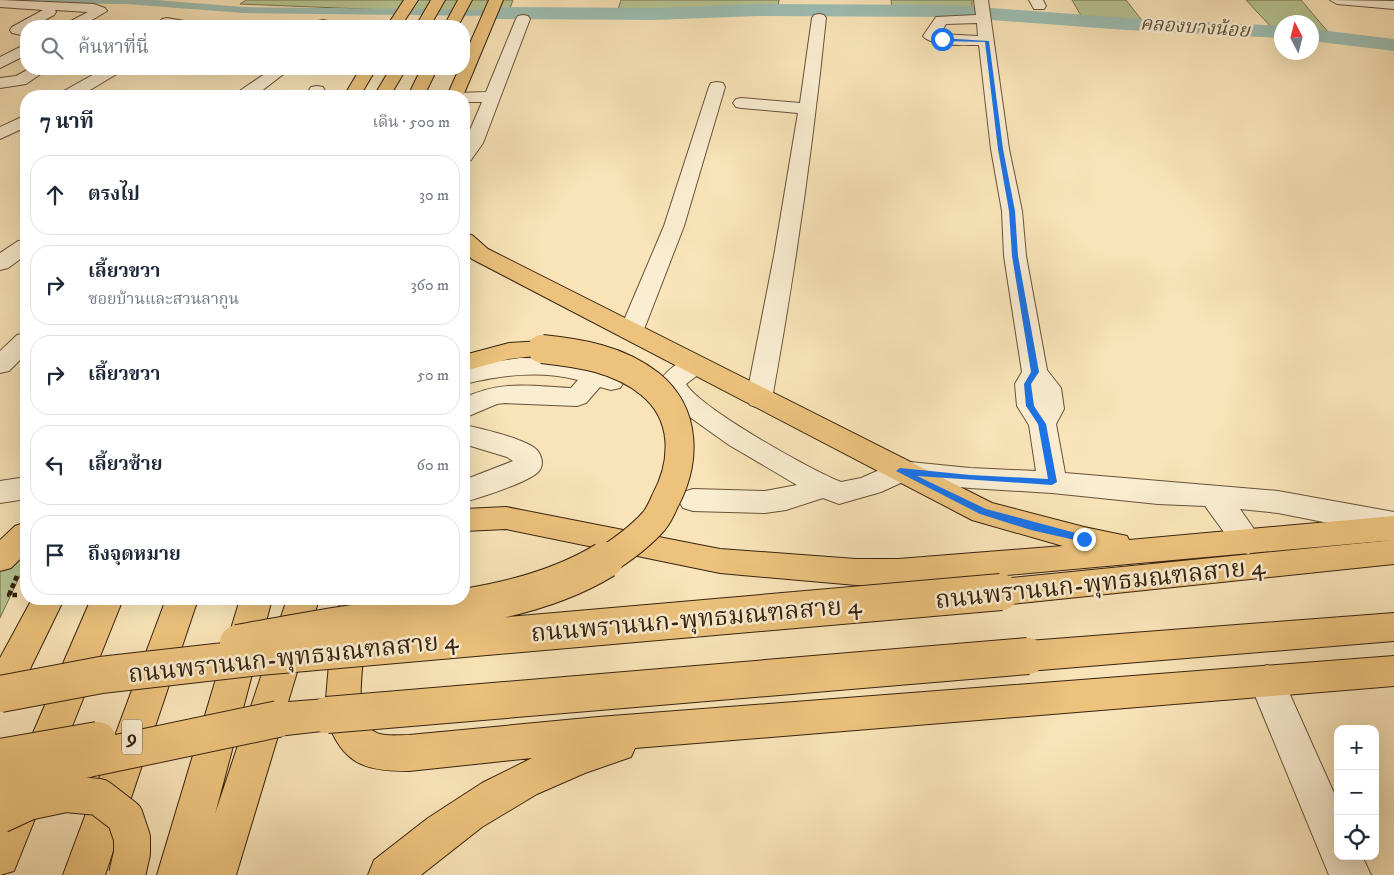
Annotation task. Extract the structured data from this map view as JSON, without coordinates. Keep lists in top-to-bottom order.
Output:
{
  "streets": {
    "main road": ["ถนนพรานนก-พุทธมณฑลสาย 4", "9"]
  },
  "water": ["คลองบางน้อย"],
  "north": "top",
  "page": {
    "search": "ค้นหาที่นี่",
    "heading": ["7 นาที", "เดิน · 500 m"],
    "list": [
      ["ตรงไป", "30 m"],
      ["เลี้ยวขวา", "ซอยบ้านและสวนลากูน", "360 m"],
      ["เลี้ยวขวา", "50 m"],
      ["เลี้ยวซ้าย", "60 m"],
      "ถึงจุดหมาย"
    ],
    "map_buttons": ["+", "−"]
  }
}
